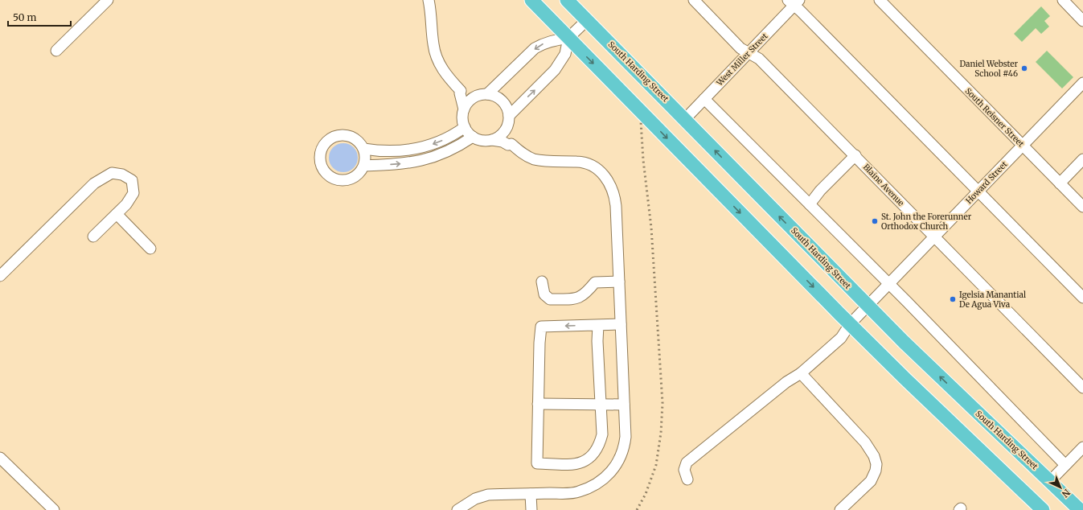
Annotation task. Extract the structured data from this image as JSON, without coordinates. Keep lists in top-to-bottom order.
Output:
{
  "streets": {
    "main road": ["South Harding Street"],
    "street": [
      "West Miller Street",
      "South Reisner Street",
      "Howard Street",
      "Blaine Avenue"
    ]
  },
  "crossings": [
    ["West Miller Street", "South Harding Street"],
    ["West Miller Street", "Blaine Avenue"],
    ["South Harding Street", "Howard Street"],
    ["South Reisner Street", "Howard Street"],
    ["Howard Street", "Blaine Avenue"]
  ],
  "places": ["Daniel Webster School #46", "St. John the Forerunner Orthodox Church", "Igelsia Manantial De Agua Viva"],
  "scale_bar": "50 m",
  "north": "bottom right"
}
